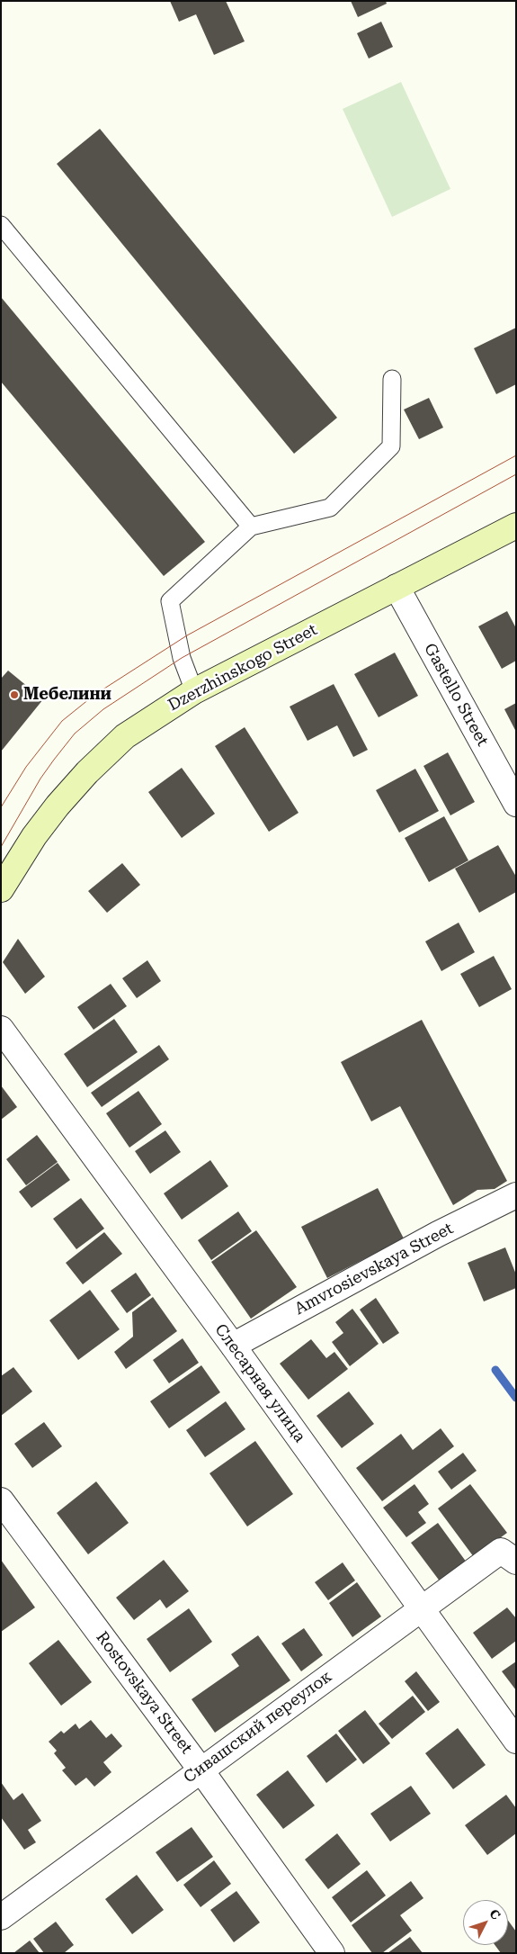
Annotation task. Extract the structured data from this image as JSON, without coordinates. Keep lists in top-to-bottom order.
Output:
{
  "streets": {
    "main road": ["Dzerzhinskogo Street"],
    "street": [
      "Gastello Street",
      "Amvrosievskaya Street",
      "Слесарная улица",
      "Rostovskaya Street",
      "Сивашский переулок"
    ]
  },
  "crossings": [
    ["Dzerzhinskogo Street", "Gastello Street"],
    ["Amvrosievskaya Street", "Слесарная улица"],
    ["Слесарная улица", "Сивашский переулок"],
    ["Rostovskaya Street", "Сивашский переулок"]
  ],
  "places": ["Мебелини"],
  "north": "top right"
}
